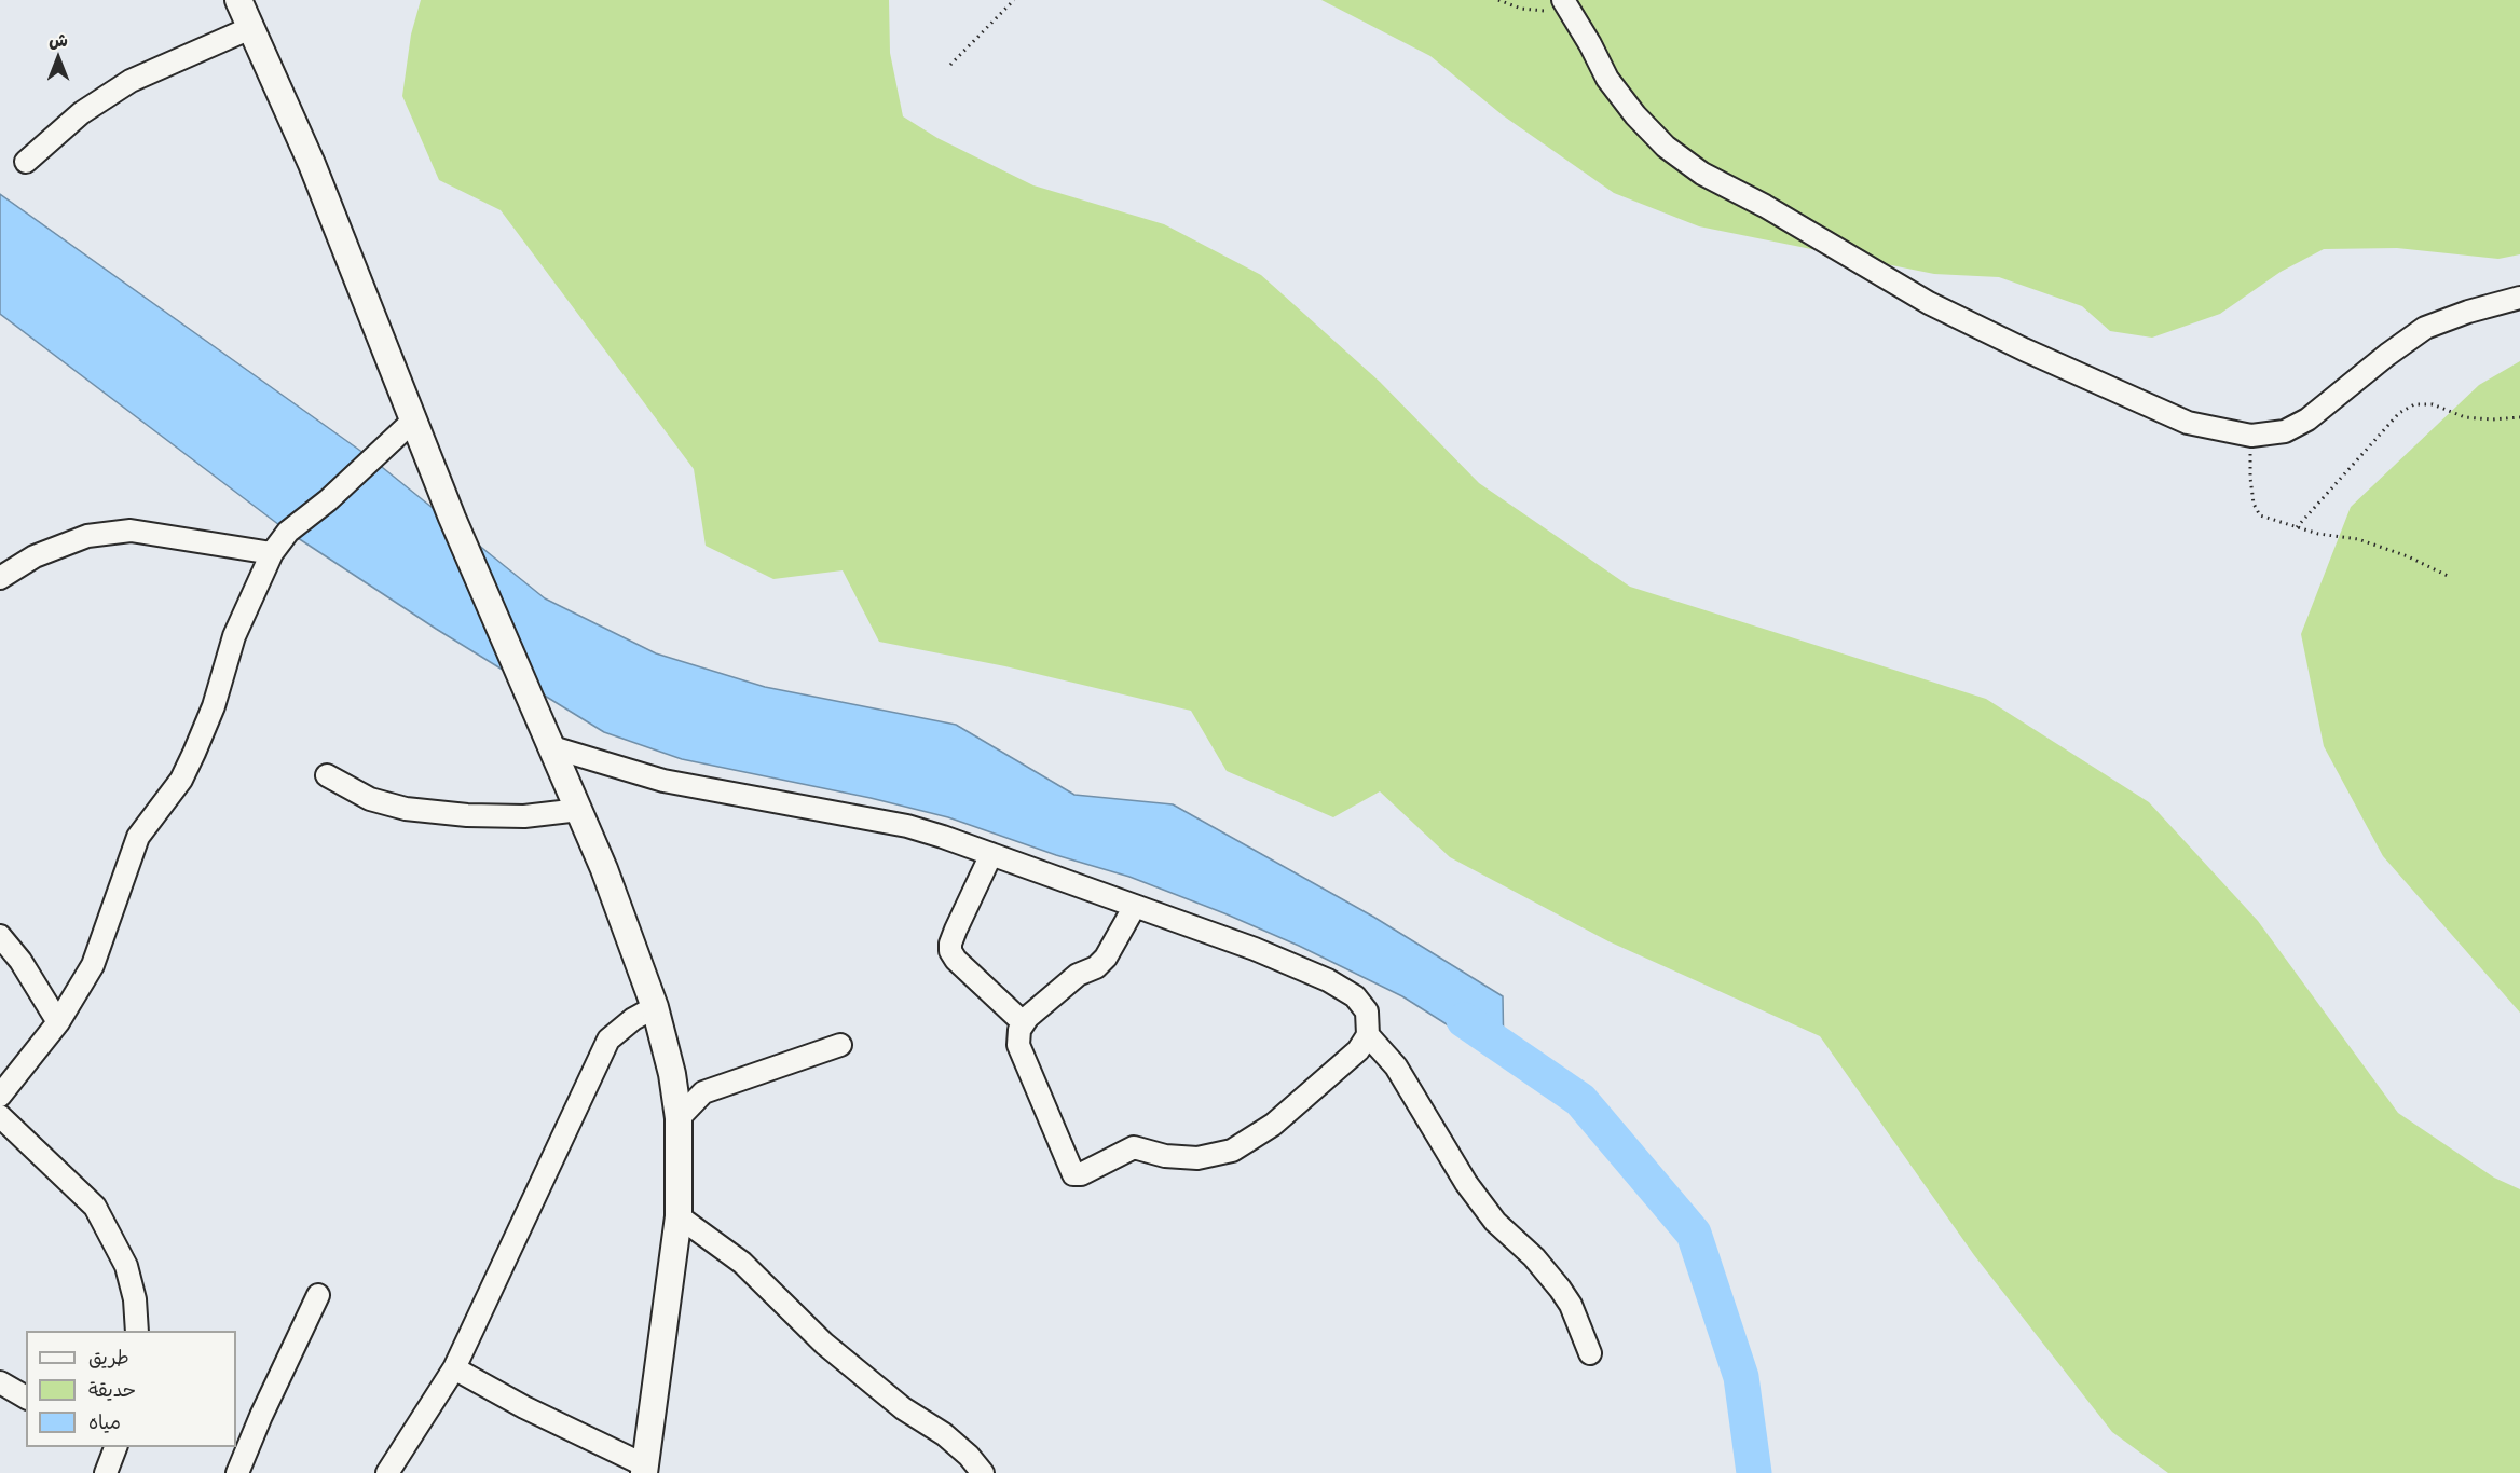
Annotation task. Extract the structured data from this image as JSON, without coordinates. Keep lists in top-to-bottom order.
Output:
{
  "legend": ["طريق", "حديقة", "مياه"],
  "north": "top"
}
